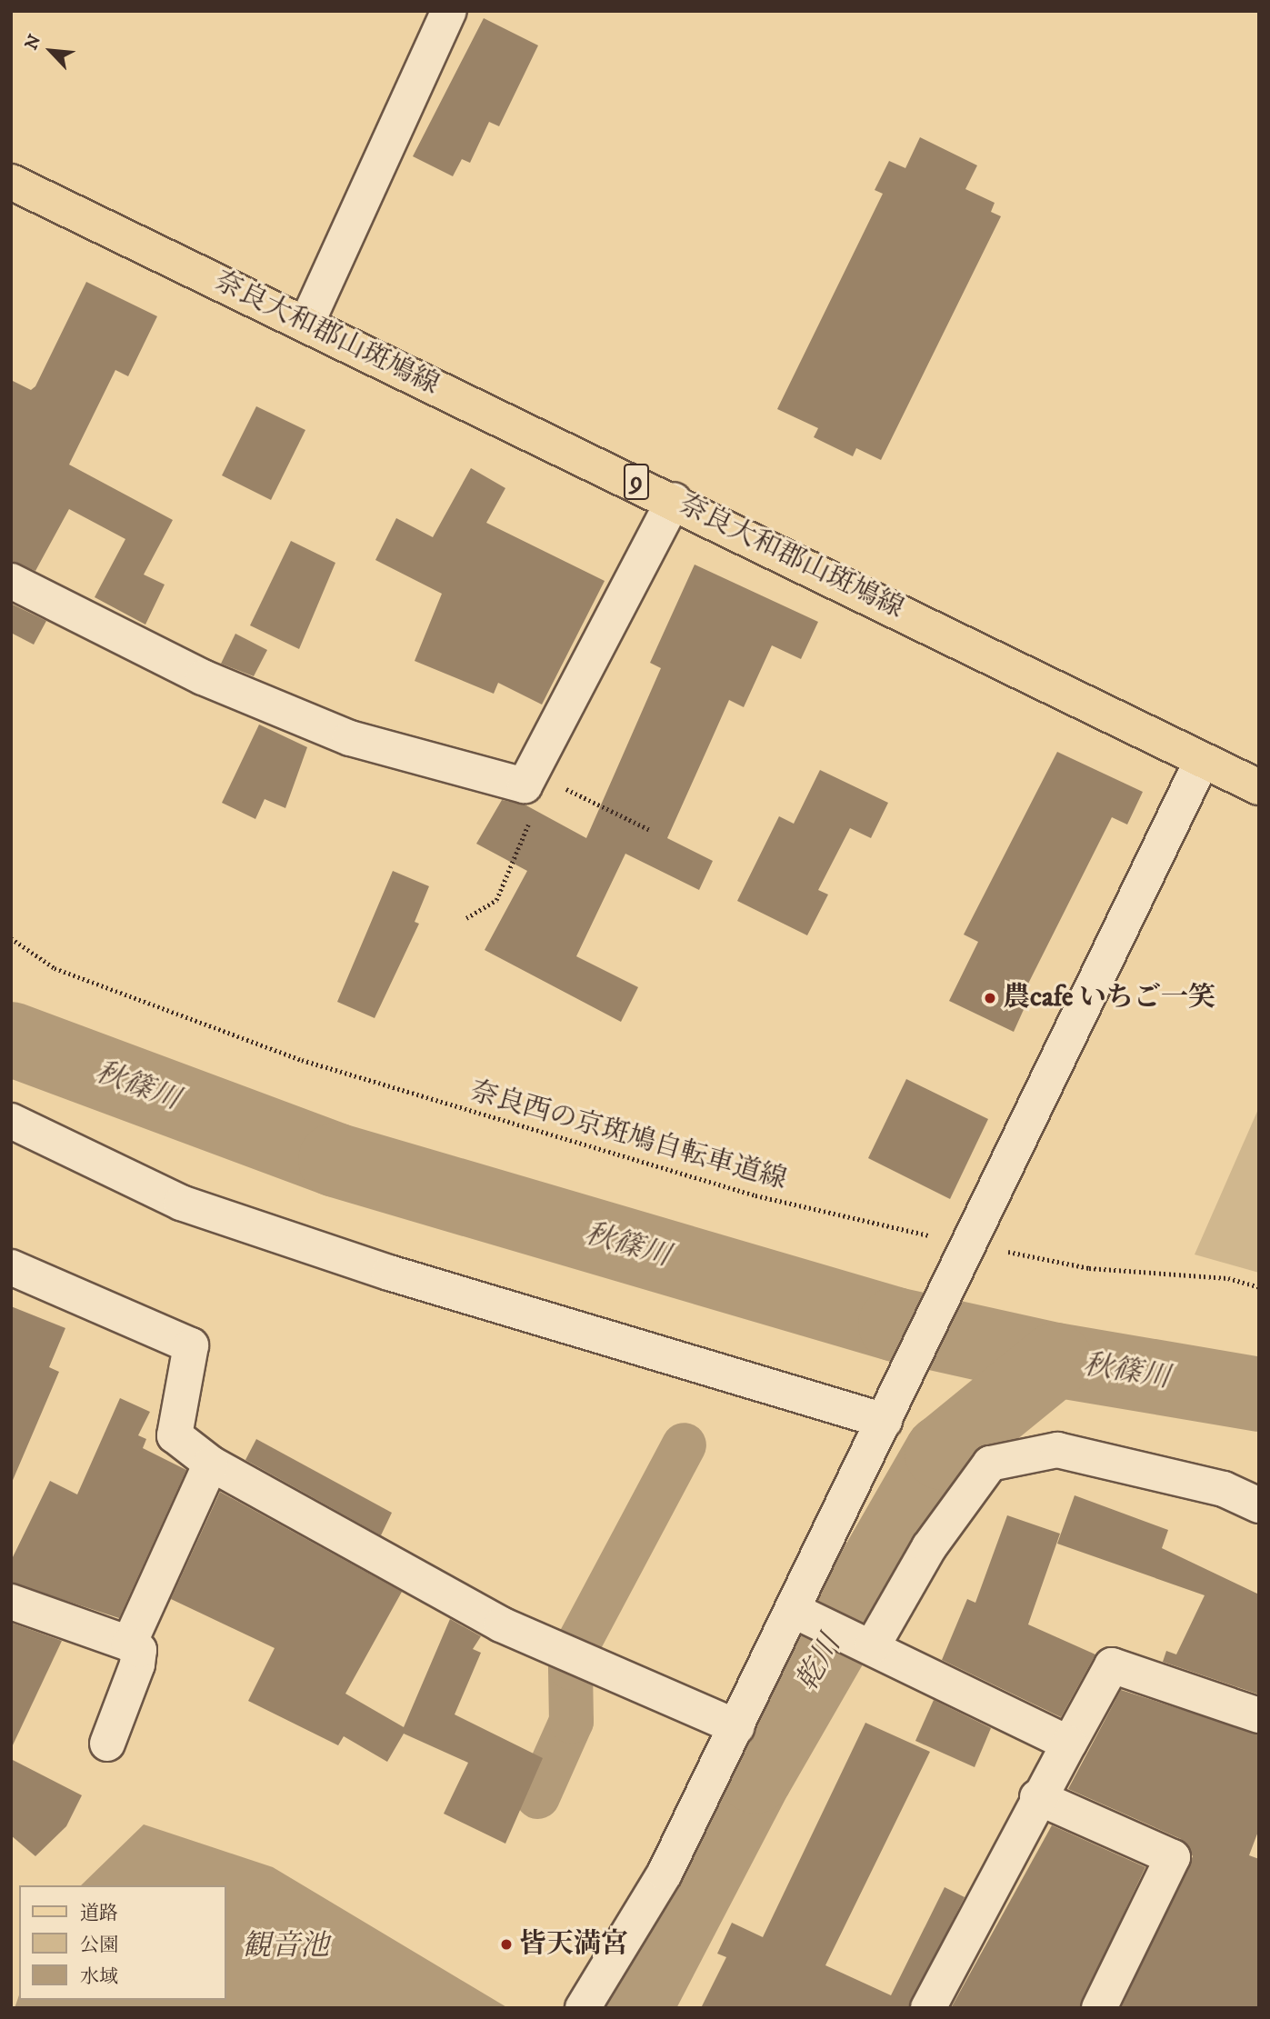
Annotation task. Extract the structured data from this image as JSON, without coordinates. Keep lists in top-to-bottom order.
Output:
{
  "streets": {
    "main road": ["奈良大和郡山斑鳩線", "9"],
    "path": ["奈良西の京斑鳩自転車道線"]
  },
  "water": ["秋篠川", "乾川", "観音池"],
  "places": ["農cafe いちご一笑", "皆天満宮"],
  "legend": ["道路", "公園", "水域"],
  "north": "top left"
}
